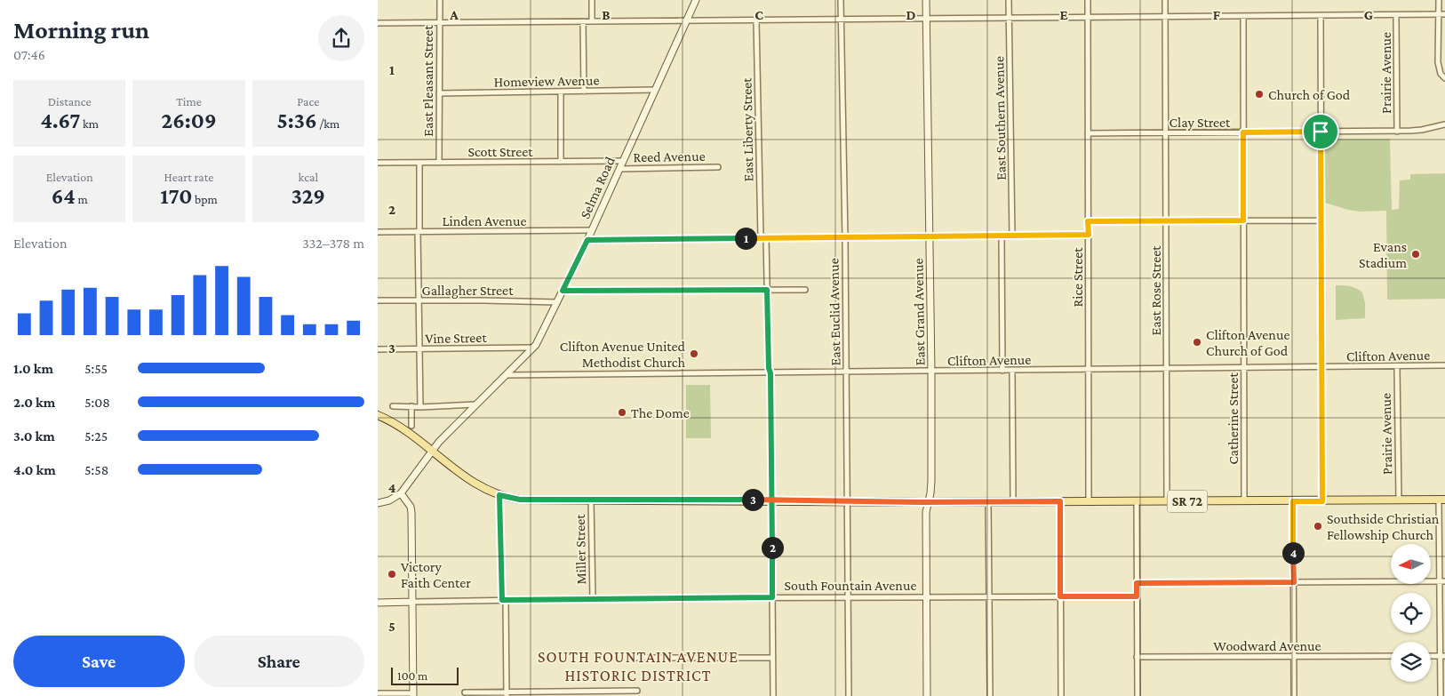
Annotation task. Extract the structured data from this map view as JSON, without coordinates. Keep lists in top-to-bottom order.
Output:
{
  "streets": {
    "main road": ["SR 72"],
    "street": [
      "Prairie Avenue",
      "East Pleasant Street",
      "Homeview Avenue",
      "East Southern Avenue",
      "Clay Street",
      "East Liberty Street",
      "Scott Street",
      "Reed Avenue",
      "Selma Road",
      "Linden Avenue",
      "Rice Street",
      "Gallagher Street",
      "East Rose Street",
      "East Euclid Avenue",
      "East Grand Avenue",
      "Vine Street",
      "Clifton Avenue",
      "Catherine Street",
      "Miller Street",
      "South Fountain Avenue",
      "Woodward Avenue"
    ]
  },
  "crossings": [
    ["Prairie Avenue", "Clay Street"],
    ["Prairie Avenue", "Clifton Avenue"],
    ["Prairie Avenue", "SR 72"],
    ["East Pleasant Street", "Homeview Avenue"],
    ["East Pleasant Street", "Scott Street"],
    ["Homeview Avenue", "Selma Road"],
    ["Clay Street", "Rice Street"],
    ["Clay Street", "East Rose Street"],
    ["Clay Street", "Catherine Street"],
    ["East Liberty Street", "Clifton Avenue"],
    ["East Liberty Street", "SR 72"],
    ["East Liberty Street", "South Fountain Avenue"],
    ["Scott Street", "Selma Road"],
    ["Reed Avenue", "Selma Road"],
    ["Selma Road", "Linden Avenue"],
    ["Selma Road", "Gallagher Street"],
    ["Selma Road", "Vine Street"],
    ["Selma Road", "Clifton Avenue"],
    ["Selma Road", "SR 72"],
    ["Rice Street", "Clifton Avenue"],
    ["Rice Street", "SR 72"],
    ["East Rose Street", "Clifton Avenue"],
    ["East Rose Street", "SR 72"],
    ["East Euclid Avenue", "Clifton Avenue"],
    ["East Euclid Avenue", "SR 72"],
    ["East Euclid Avenue", "South Fountain Avenue"],
    ["East Grand Avenue", "Clifton Avenue"],
    ["East Grand Avenue", "SR 72"],
    ["East Grand Avenue", "South Fountain Avenue"],
    ["Clifton Avenue", "Catherine Street"],
    ["Catherine Street", "SR 72"],
    ["SR 72", "Miller Street"],
    ["Miller Street", "South Fountain Avenue"]
  ],
  "districts": ["SOUTH FOUNTAIN AVENUE HISTORIC DISTRICT"],
  "places": [
    "Church of God",
    "Evans Stadium",
    "Clifton Avenue Church of God",
    "Clifton Avenue United Methodist Church",
    "The Dome",
    "Southside Christian Fellowship Church",
    "Victory Faith Center"
  ],
  "scale_bar": "100 m",
  "north": "left",
  "page": {
    "heading": ["Morning run", "07:46"],
    "stats": [
      ["Distance", "4.67 km"],
      ["Time", "26:09"],
      ["Pace", "5:36 /km"],
      ["Elevation", "64 m"],
      ["Heart rate", "170 bpm"],
      ["kcal", "329"]
    ],
    "chart": ["Elevation", "332–378 m"],
    "pins": [
      "1",
      "3",
      "2",
      "4"
    ],
    "list": [
      {
        "name": "1.0 km",
        "note": "5:55"
      },
      {
        "name": "2.0 km",
        "note": "5:08"
      },
      {
        "name": "3.0 km",
        "note": "5:25"
      },
      {
        "name": "4.0 km",
        "note": "5:58"
      }
    ],
    "buttons": ["Save", "Share"],
    "scale": "100 m"
  },
  "grid": {
    "columns": [
      "A",
      "B",
      "C",
      "D",
      "E",
      "F",
      "G"
    ],
    "rows": [
      "1",
      "2",
      "3",
      "4",
      "5"
    ]
  }
}
